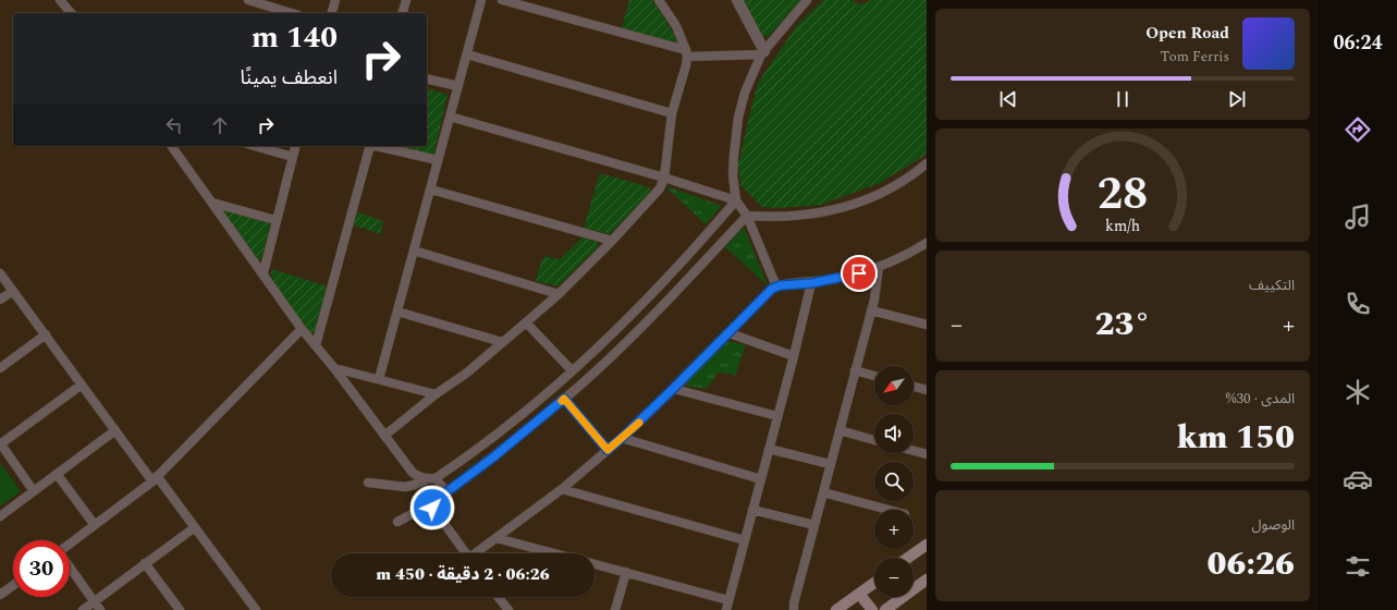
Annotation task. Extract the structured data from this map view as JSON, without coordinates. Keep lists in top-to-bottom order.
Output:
{
  "north": "bottom left",
  "page": {
    "tabs": "06:24",
    "turn": ["140 m", "انعطف يمينًا"],
    "song": ["Open Road", "Tom Ferris"],
    "tile": [
      "التكييف",
      ["المدى · 30%", "150 km"],
      ["الوصول", "06:26"]
    ],
    "heat": ["−", "23°", "+"],
    "map_buttons": ["+", "−"],
    "limit": "30",
    "trip": "06:26 · 2 دقيقة · 450 m",
    "gauge": ["28", "km/h"]
  }
}
